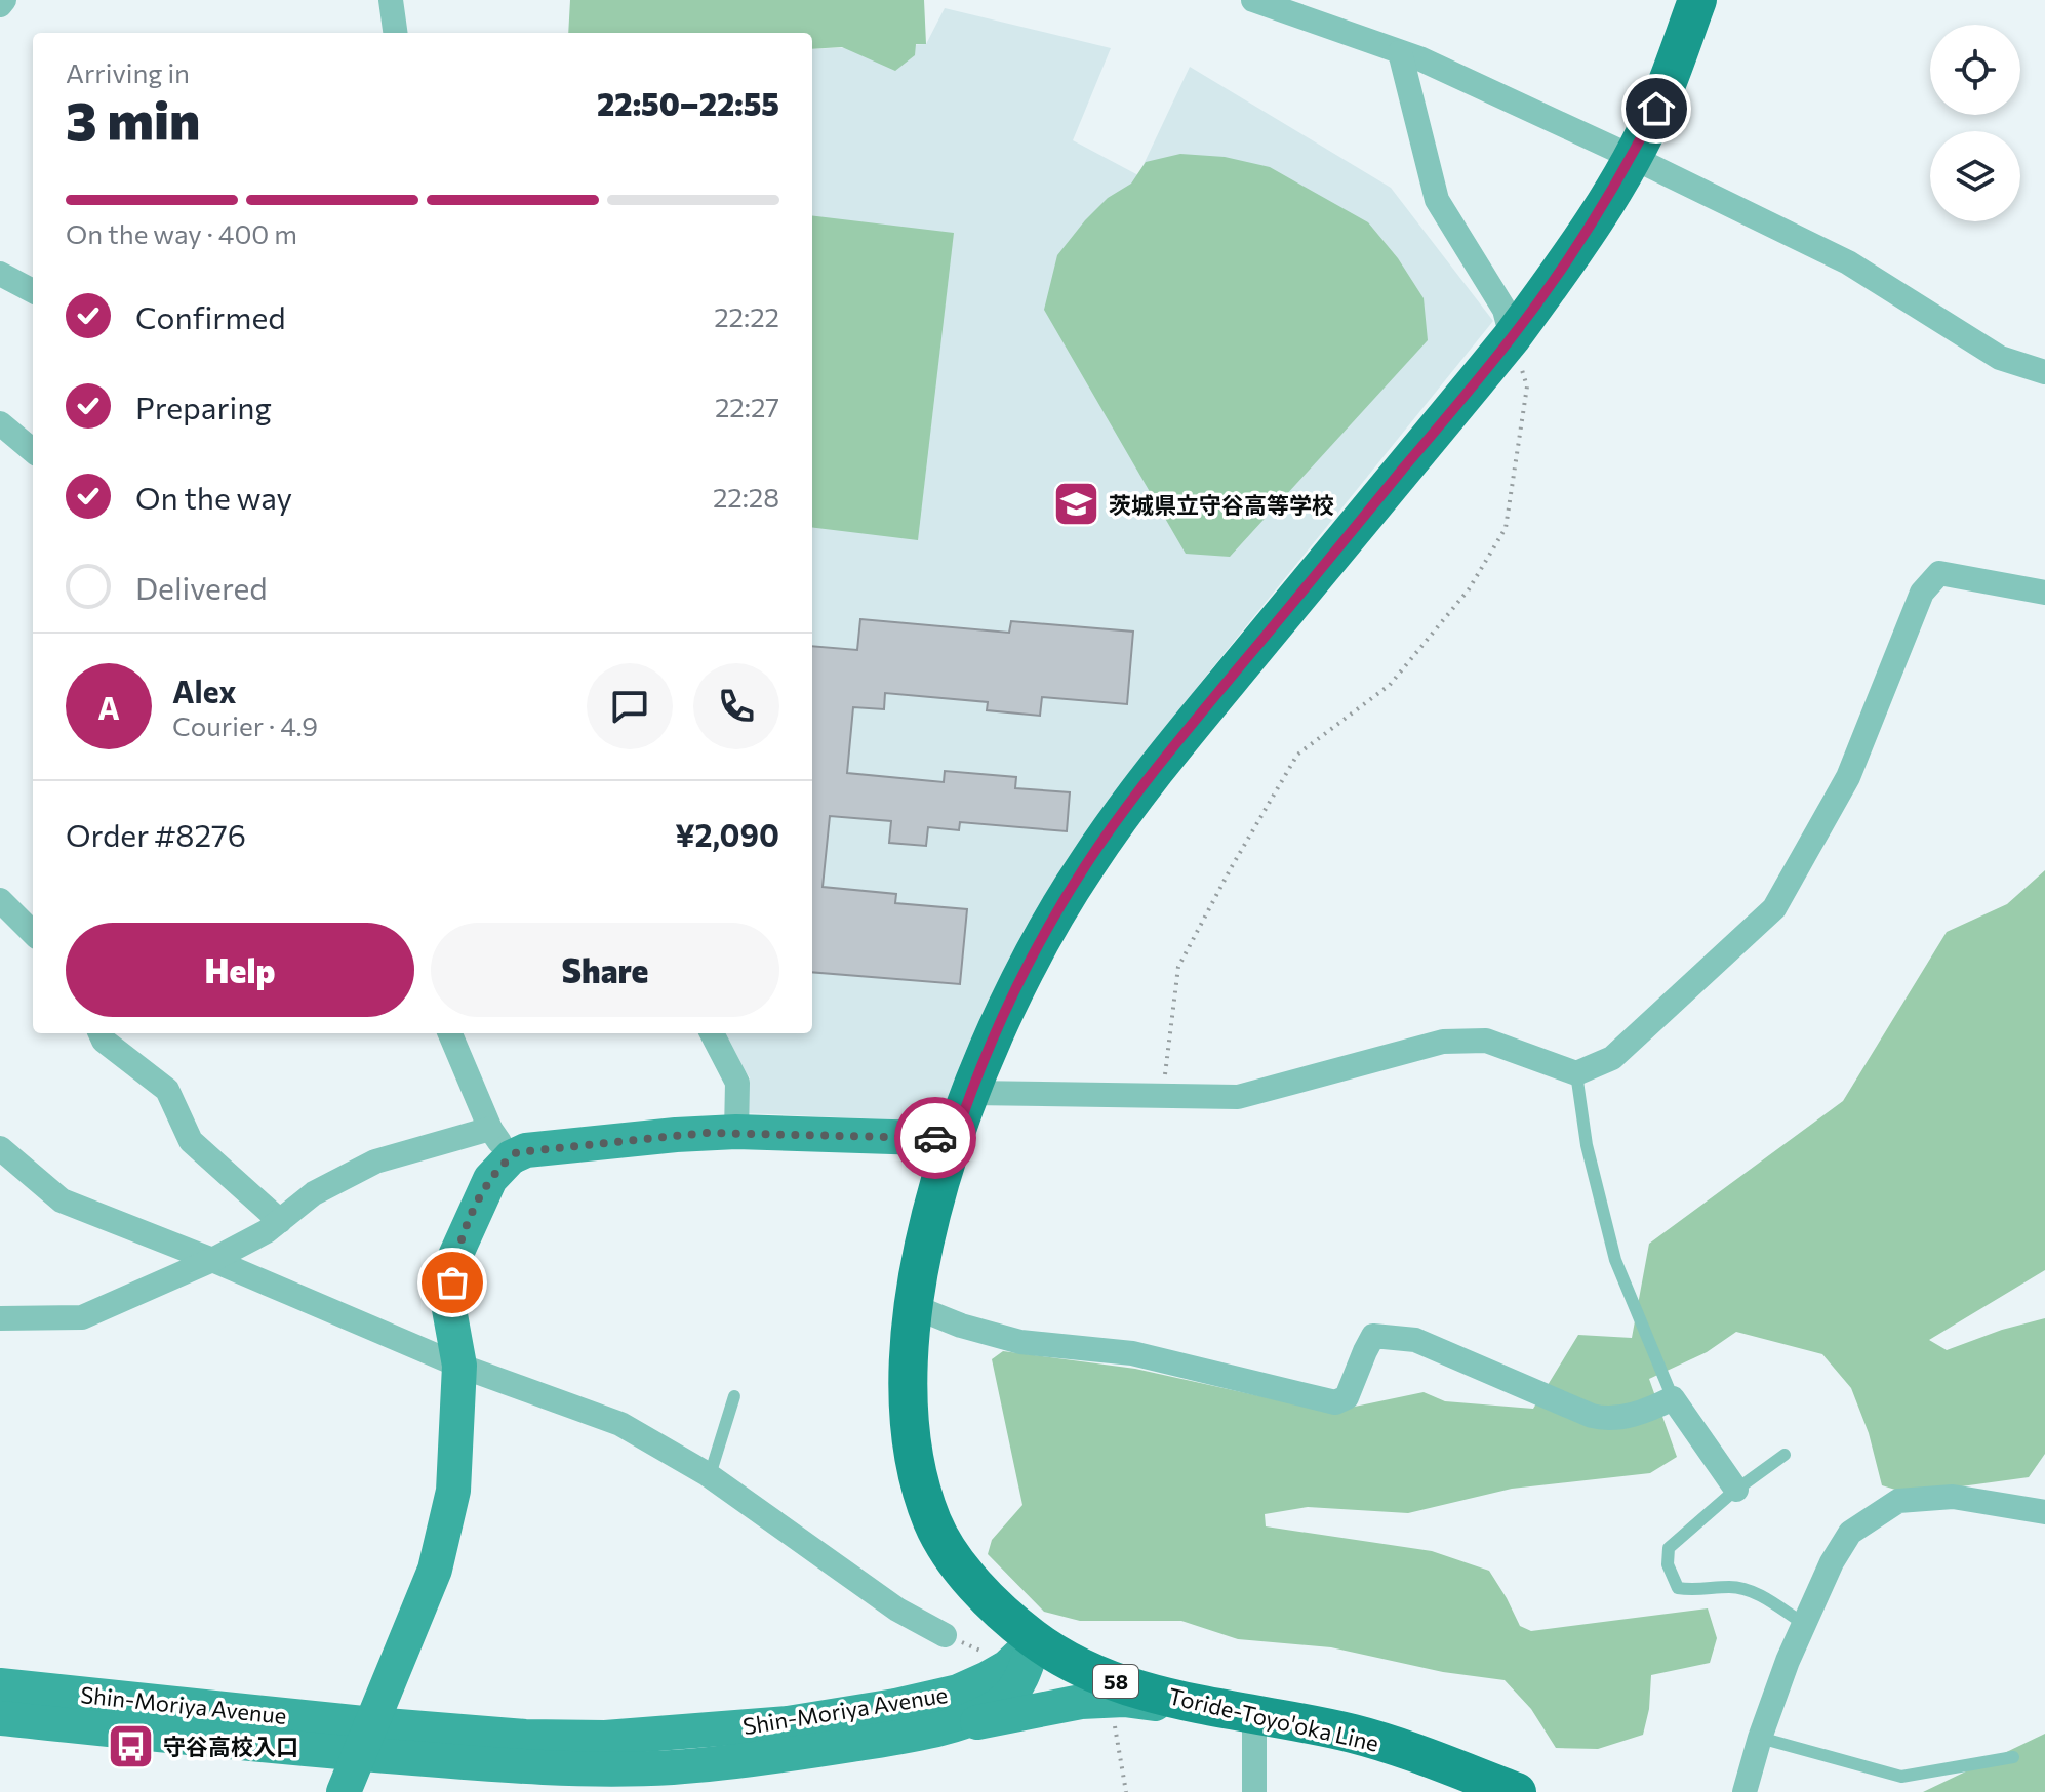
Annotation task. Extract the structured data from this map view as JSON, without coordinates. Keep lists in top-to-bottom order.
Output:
{
  "streets": {
    "main road": ["58", "Toride-Toyo'oka Line"],
    "street": ["Shin-Moriya Avenue"]
  },
  "crossings": [
    ["Shin-Moriya Avenue", "Toride-Toyo'oka Line"]
  ],
  "places": {
    "school or university": ["茨城県立守谷高等学校"],
    "bus stop": ["守谷高校入口"]
  },
  "page": {
    "heading": ["3 min", "Arriving in", "22:50–22:55"],
    "panel": [
      "Alex",
      "Courier · 4.9",
      "Order #8276",
      "¥2,090"
    ],
    "bar": "On the way · 400 m",
    "list": [
      ["Confirmed", "22:22"],
      ["Preparing", "22:27"],
      ["On the way", "22:28"],
      "Delivered"
    ],
    "round": "A",
    "buttons": ["Help", "Share"]
  }
}
